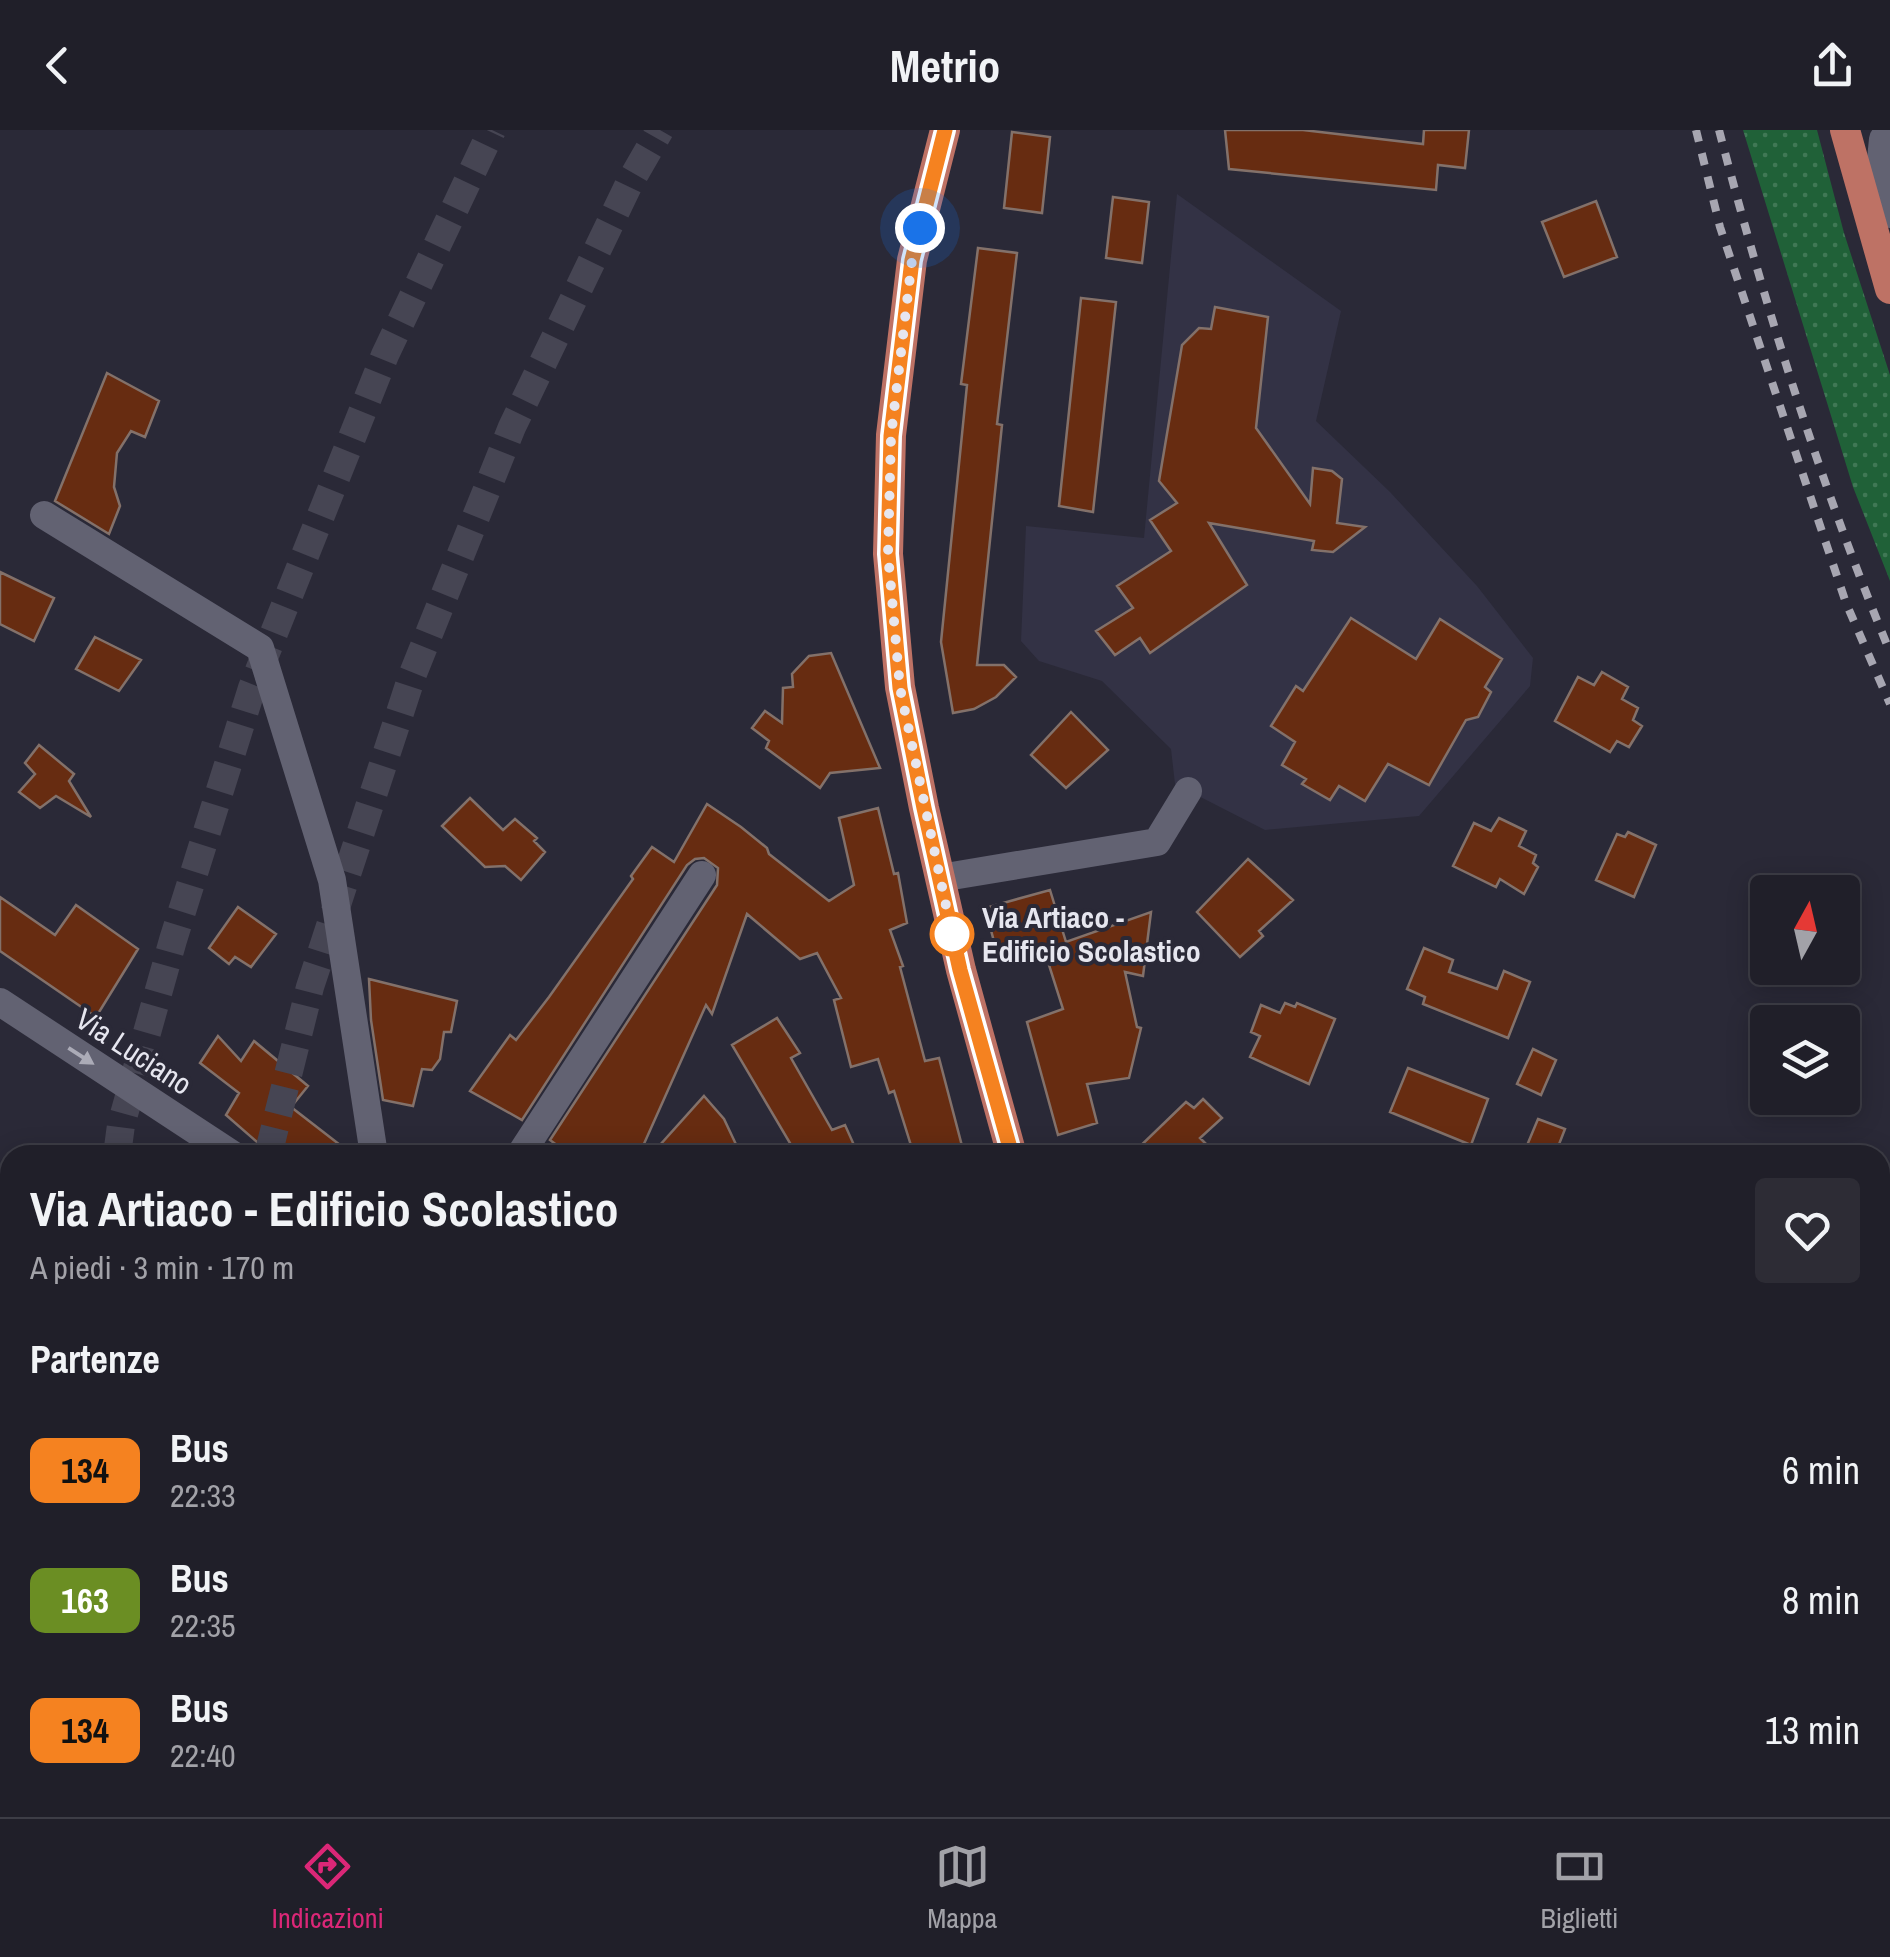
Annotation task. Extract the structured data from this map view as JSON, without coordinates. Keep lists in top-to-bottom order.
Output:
{
  "streets": {
    "street": ["Via Luciano"]
  },
  "one_way": ["Via Luciano"],
  "places": ["Via Artiaco - Edificio Scolastico"],
  "lines": ["bus line 134"],
  "north": "top",
  "page": {
    "header": "Metrio",
    "heading": [
      ["Via Artiaco - Edificio Scolastico", "A piedi · 3 min · 170 m"],
      "Partenze"
    ],
    "list": [
      {
        "mark": "134",
        "name": "Bus",
        "note": "22:33",
        "value": "6 min"
      },
      {
        "mark": "163",
        "name": "Bus",
        "note": "22:35",
        "value": "8 min"
      },
      {
        "mark": "134",
        "name": "Bus",
        "note": "22:40",
        "value": "13 min"
      }
    ],
    "tabs": ["Indicazioni", "Mappa", "Biglietti"]
  }
}
